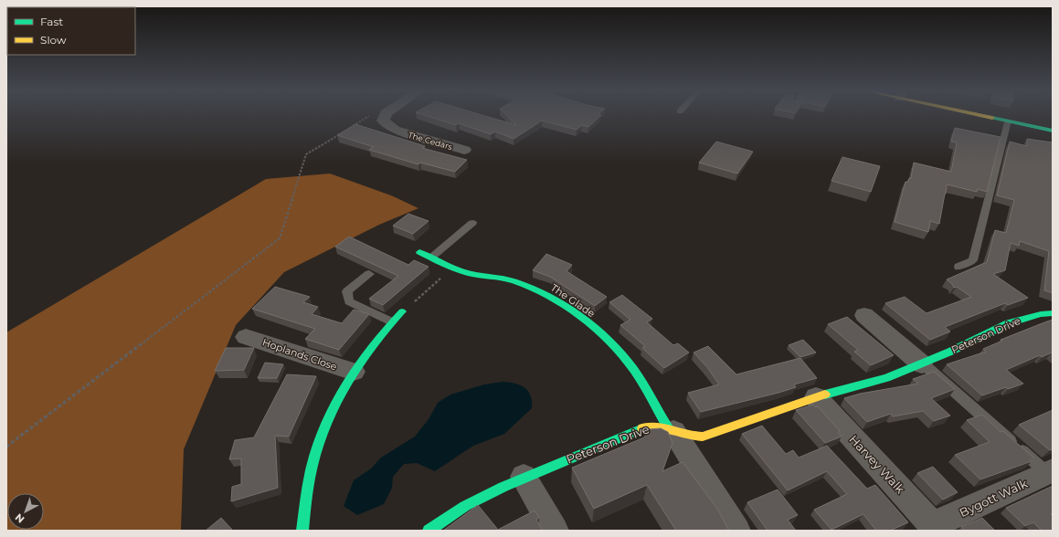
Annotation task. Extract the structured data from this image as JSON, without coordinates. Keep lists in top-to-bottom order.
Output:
{
  "streets": {
    "street": [
      "The Cedars",
      "The Glade",
      "Peterson Drive",
      "Hoplands Close",
      "Harvey Walk",
      "Bygott Walk"
    ]
  },
  "crossings": [
    ["The Glade", "Peterson Drive"],
    ["Peterson Drive", "Harvey Walk"],
    ["Harvey Walk", "Bygott Walk"]
  ],
  "legend": ["Fast", "Slow"],
  "north": "bottom left"
}
